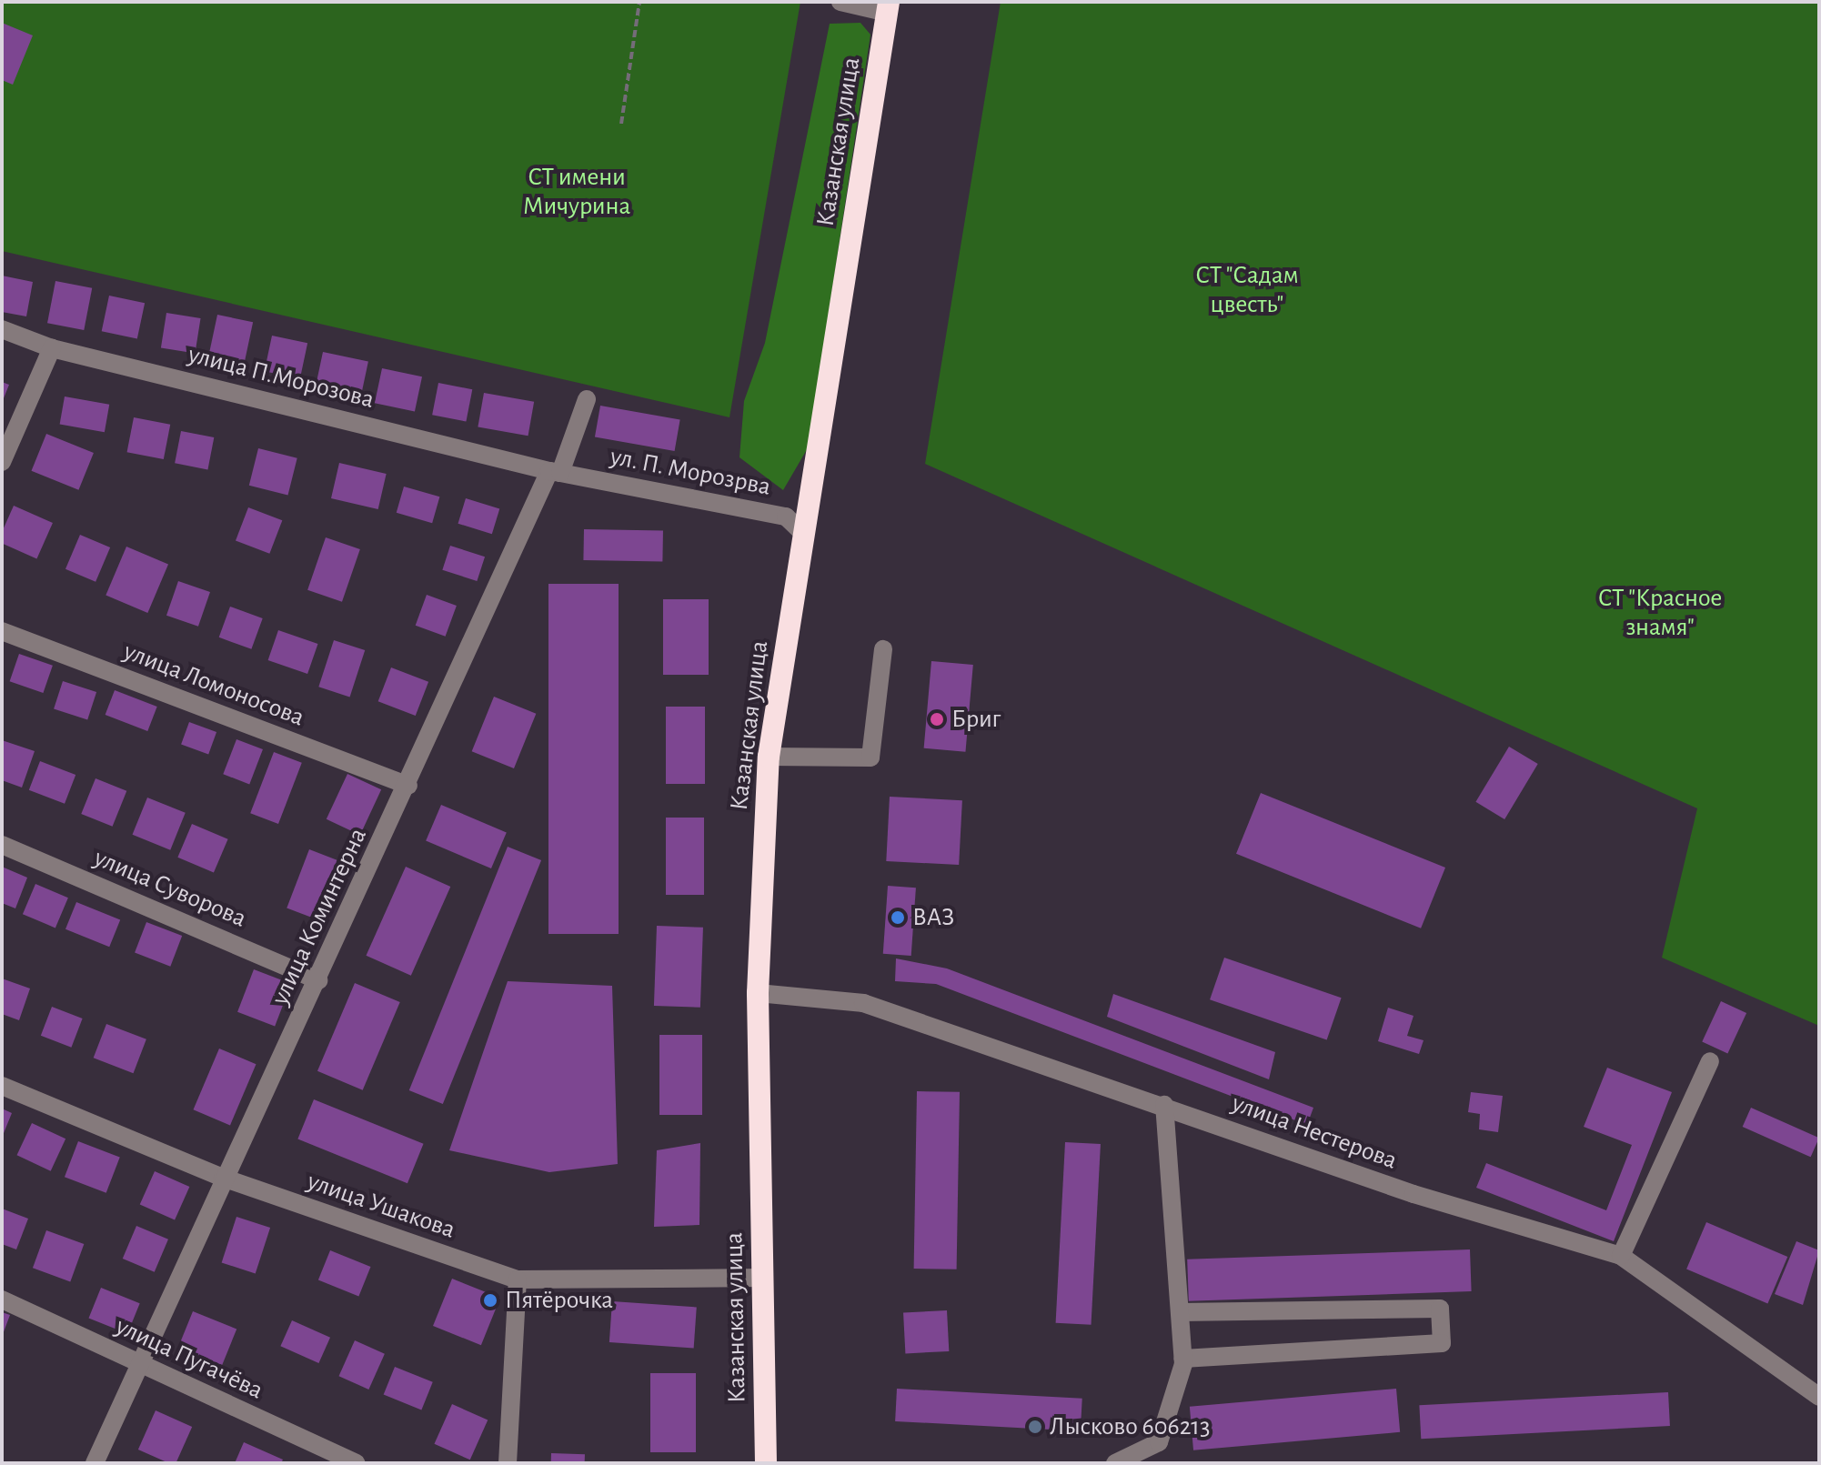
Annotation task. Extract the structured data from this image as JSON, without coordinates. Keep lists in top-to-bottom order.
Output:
{
  "streets": {
    "highway": ["Казанская улица"],
    "street": [
      "улица П.Морозова",
      "ул. П. Морозрва",
      "улица Ломоносова",
      "улица Суворова",
      "улица Коминтерна",
      "улица Нестерова",
      "улица Ушакова",
      "улица Пугачёва"
    ]
  },
  "crossings": [
    ["Казанская улица", "ул. П. Морозрва"],
    ["Казанская улица", "улица Нестерова"],
    ["Казанская улица", "улица Ушакова"],
    ["улица П.Морозова", "ул. П. Морозрва"],
    ["улица П.Морозова", "улица Коминтерна"],
    ["ул. П. Морозрва", "улица Коминтерна"],
    ["улица Ломоносова", "улица Коминтерна"],
    ["улица Суворова", "улица Коминтерна"],
    ["улица Коминтерна", "улица Ушакова"],
    ["улица Коминтерна", "улица Пугачёва"]
  ],
  "parks": ["СТ имени Мичурина", "СТ \"Садам цвесть\"", "СТ \"Красное знамя\""],
  "places": [
    "Бриг",
    "ВАЗ",
    "Пятёрочка",
    "Лысково 606213"
  ]
}
